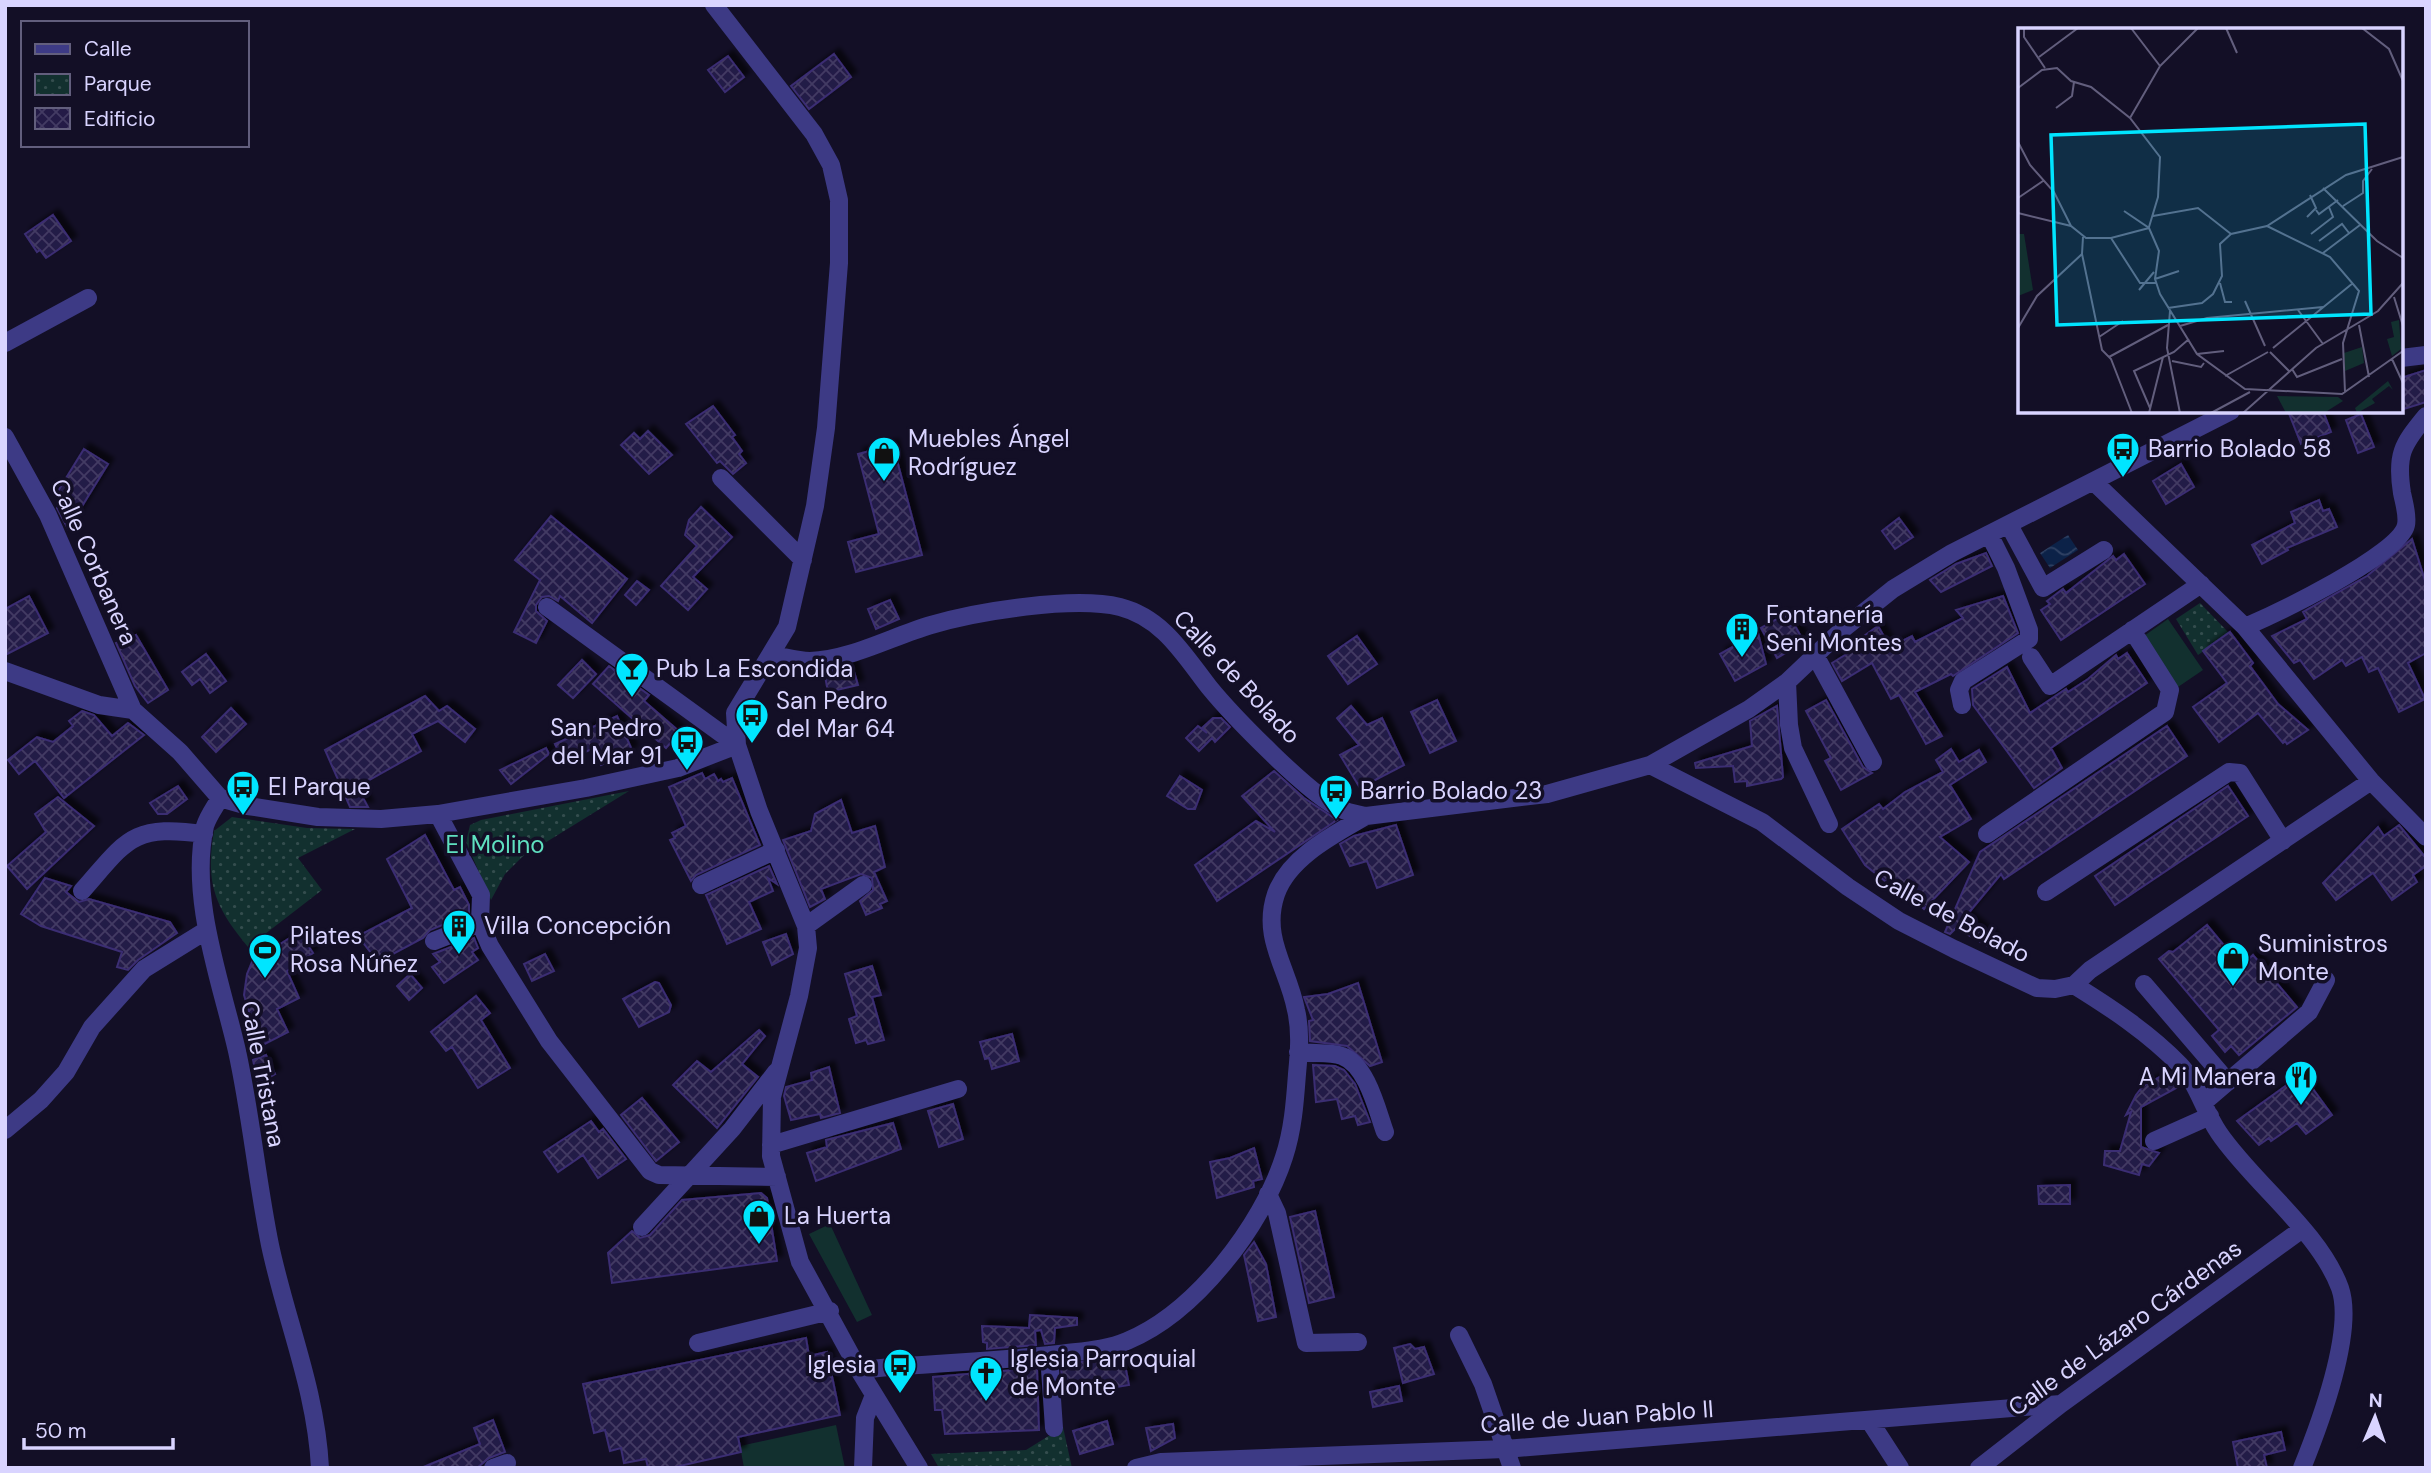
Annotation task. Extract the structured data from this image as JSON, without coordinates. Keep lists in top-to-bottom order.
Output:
{
  "streets": {
    "street": [
      "Calle Corbanera",
      "Calle de Bolado",
      "Calle Tristana",
      "Calle de Lázaro Cárdenas",
      "Calle de Juan Pablo II"
    ]
  },
  "crossings": [
    ["Calle de Lázaro Cárdenas", "Calle de Juan Pablo II"]
  ],
  "parks": ["El Molino"],
  "places": {
    "bus stop": [
      "Barrio Bolado 58",
      "San Pedro del Mar 64",
      "San Pedro del Mar 91",
      "El Parque",
      "Barrio Bolado 23",
      "Iglesia"
    ],
    "shop": ["Muebles Ángel Rodríguez", "Suministros Monte", "La Huerta"],
    "building": ["Fontanería Seni Montes", "Villa Concepción"],
    "bar": ["Pub La Escondida"],
    "sports": ["Pilates Rosa Núñez"],
    "restaurant": ["A Mi Manera"],
    "church": ["Iglesia Parroquial de Monte"]
  },
  "legend": ["Calle", "Parque", "Edificio"],
  "scale_bar": "50 m",
  "north": "top"
}
